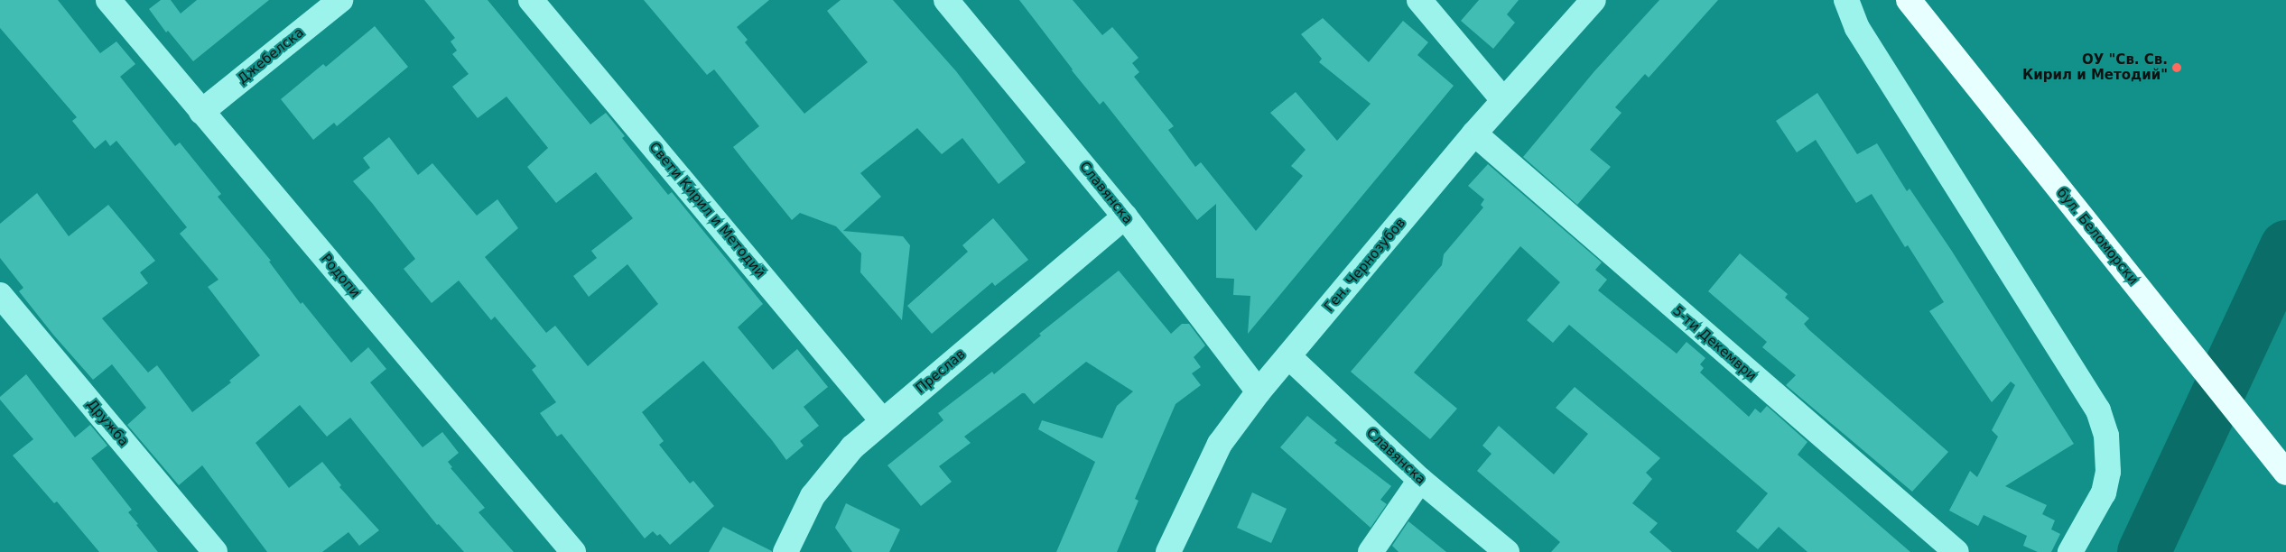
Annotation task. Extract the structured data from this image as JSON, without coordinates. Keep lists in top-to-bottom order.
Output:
{
  "streets": {
    "main road": ["бул. Беломорски"],
    "street": [
      "Джебелска",
      "Славянска",
      "Свети Кирил и Методий",
      "Ген. Чернозубов",
      "Родопи",
      "5-ти Декември",
      "Преслав",
      "Дружба"
    ]
  },
  "crossings": [
    ["Джебелска", "Родопи"],
    ["Славянска", "Ген. Чернозубов"],
    ["Славянска", "Преслав"],
    ["Свети Кирил и Методий", "Преслав"],
    ["Ген. Чернозубов", "5-ти Декември"]
  ],
  "places": ["ОУ \"Св. Св. Кирил и Методий\""]
}
